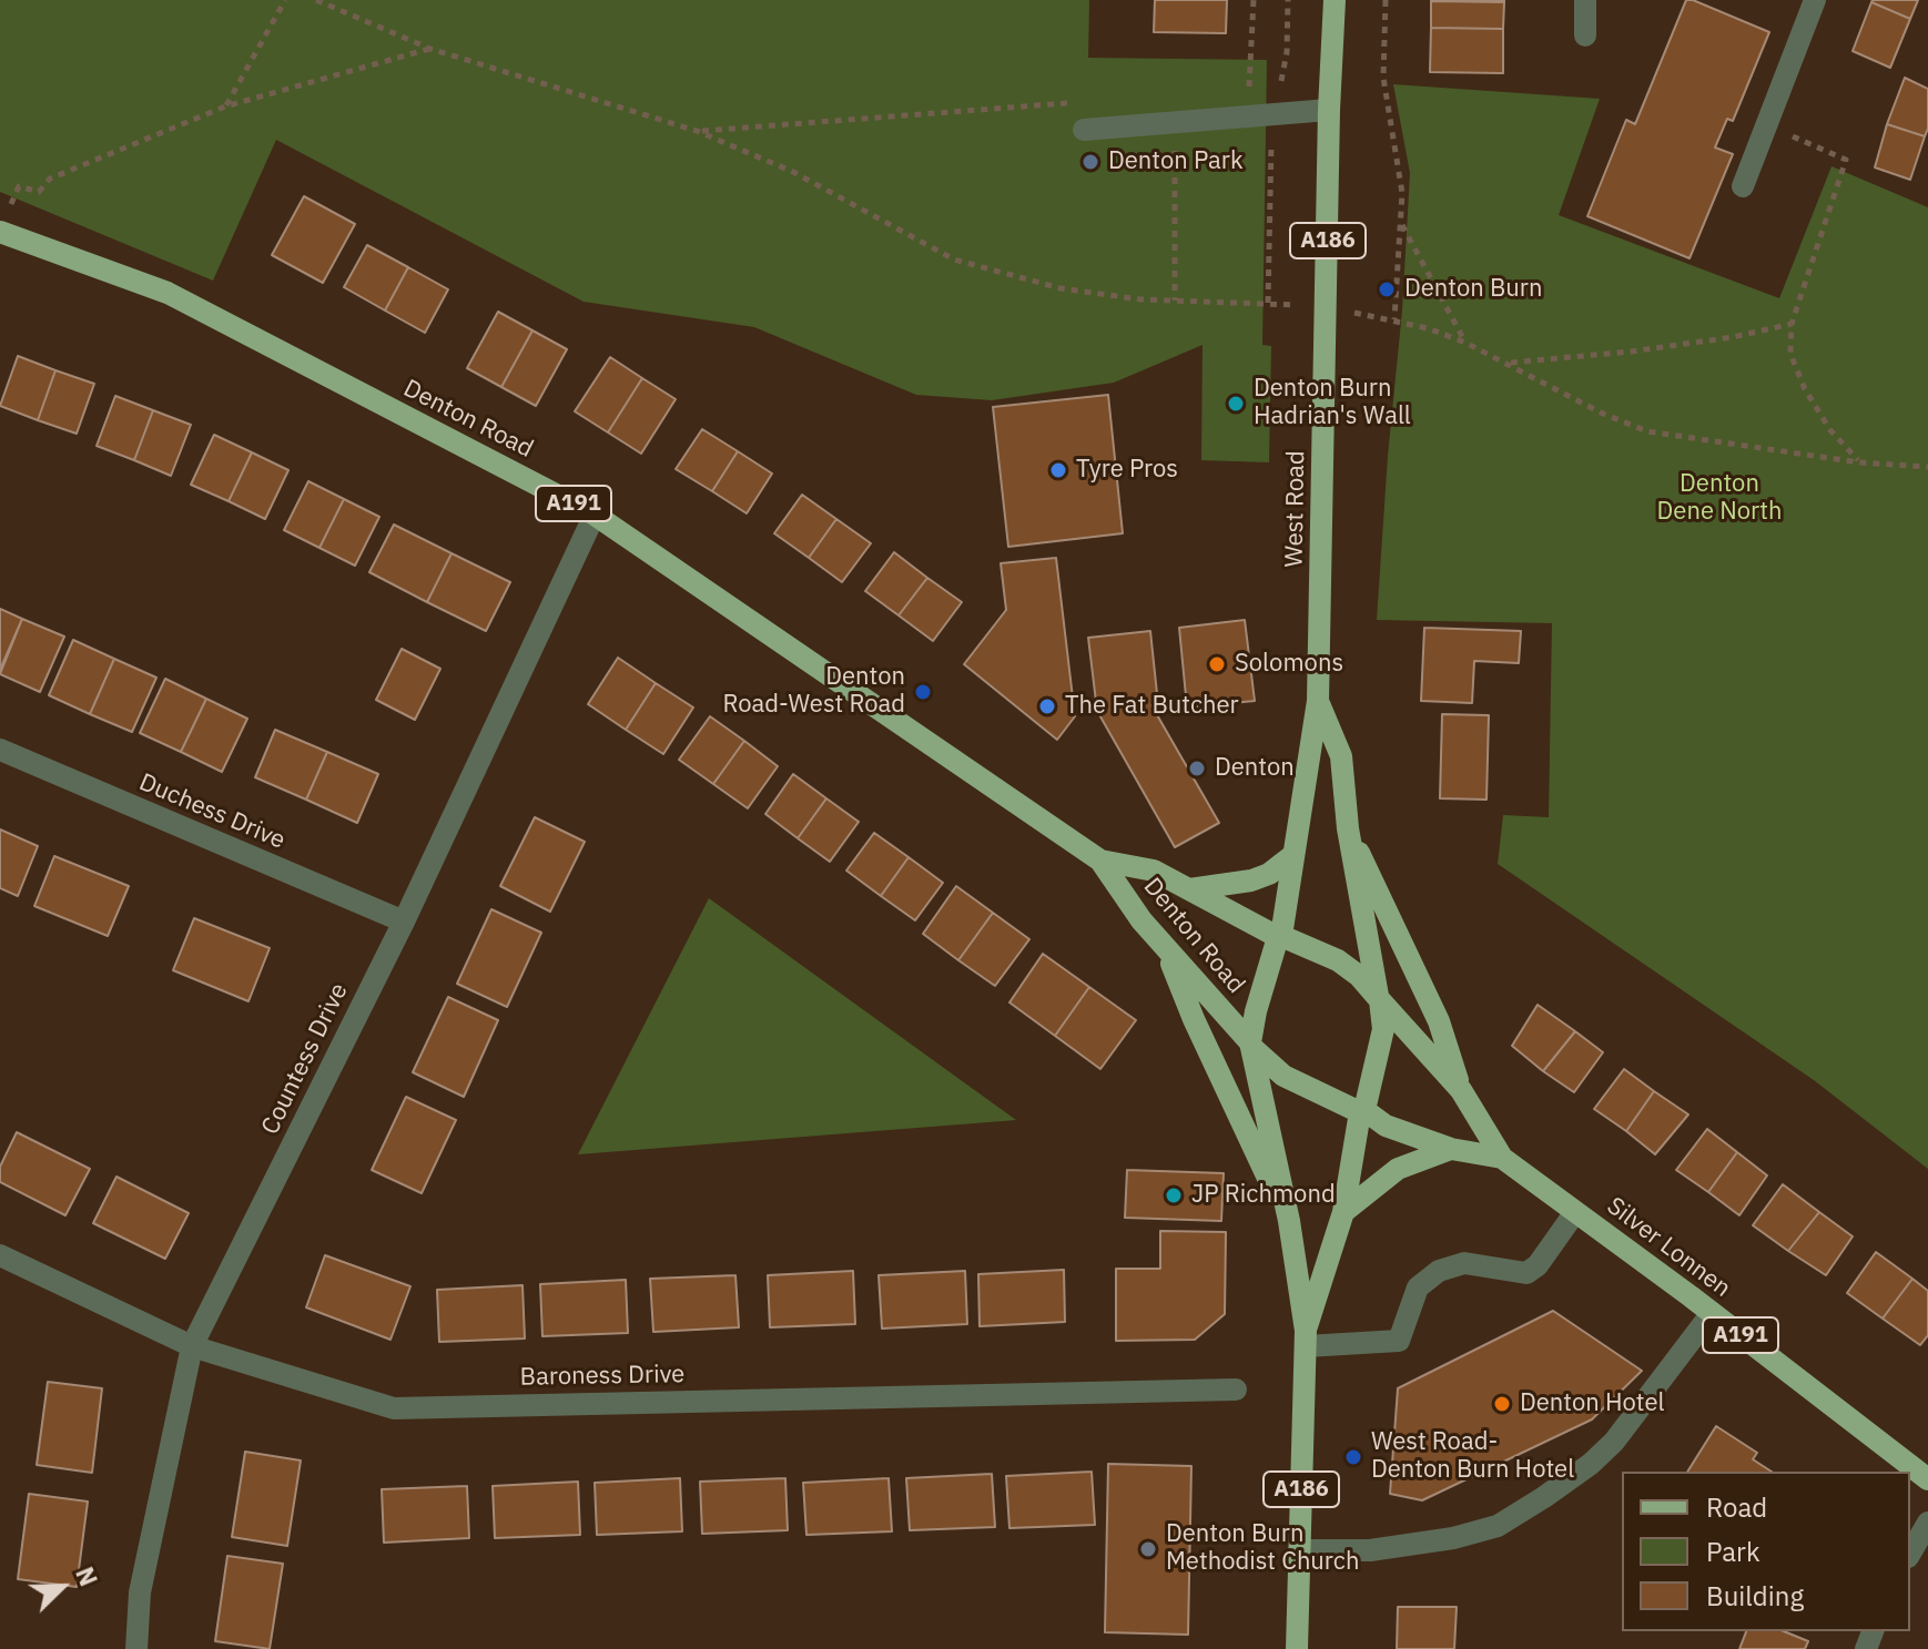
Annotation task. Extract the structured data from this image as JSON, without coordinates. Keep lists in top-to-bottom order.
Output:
{
  "streets": {
    "main road": [
      "A186",
      "Denton Road",
      "A191",
      "West Road",
      "Silver Lonnen"
    ],
    "street": ["Duchess Drive", "Countess Drive", "Baroness Drive"]
  },
  "crossings": [
    ["A186", "Denton Road"],
    ["A186", "A191"],
    ["A186", "West Road"],
    ["A186", "Silver Lonnen"],
    ["Denton Road", "A191"],
    ["Denton Road", "West Road"],
    ["Denton Road", "Countess Drive"],
    ["A191", "West Road"],
    ["A191", "Silver Lonnen"],
    ["West Road", "Silver Lonnen"],
    ["Duchess Drive", "Countess Drive"],
    ["Countess Drive", "Baroness Drive"]
  ],
  "parks": ["Denton Dene North"],
  "places": [
    "Denton Park",
    "Denton Burn",
    "Denton Burn Hadrian's Wall",
    "Tyre Pros",
    "Solomons",
    "Denton Road-West Road",
    "The Fat Butcher",
    "Denton",
    "JP Richmond",
    "Denton Hotel",
    "West Road- Denton Burn Hotel",
    "Denton Burn Methodist Church"
  ],
  "legend": ["Road", "Park", "Building"],
  "north": "top right"
}
